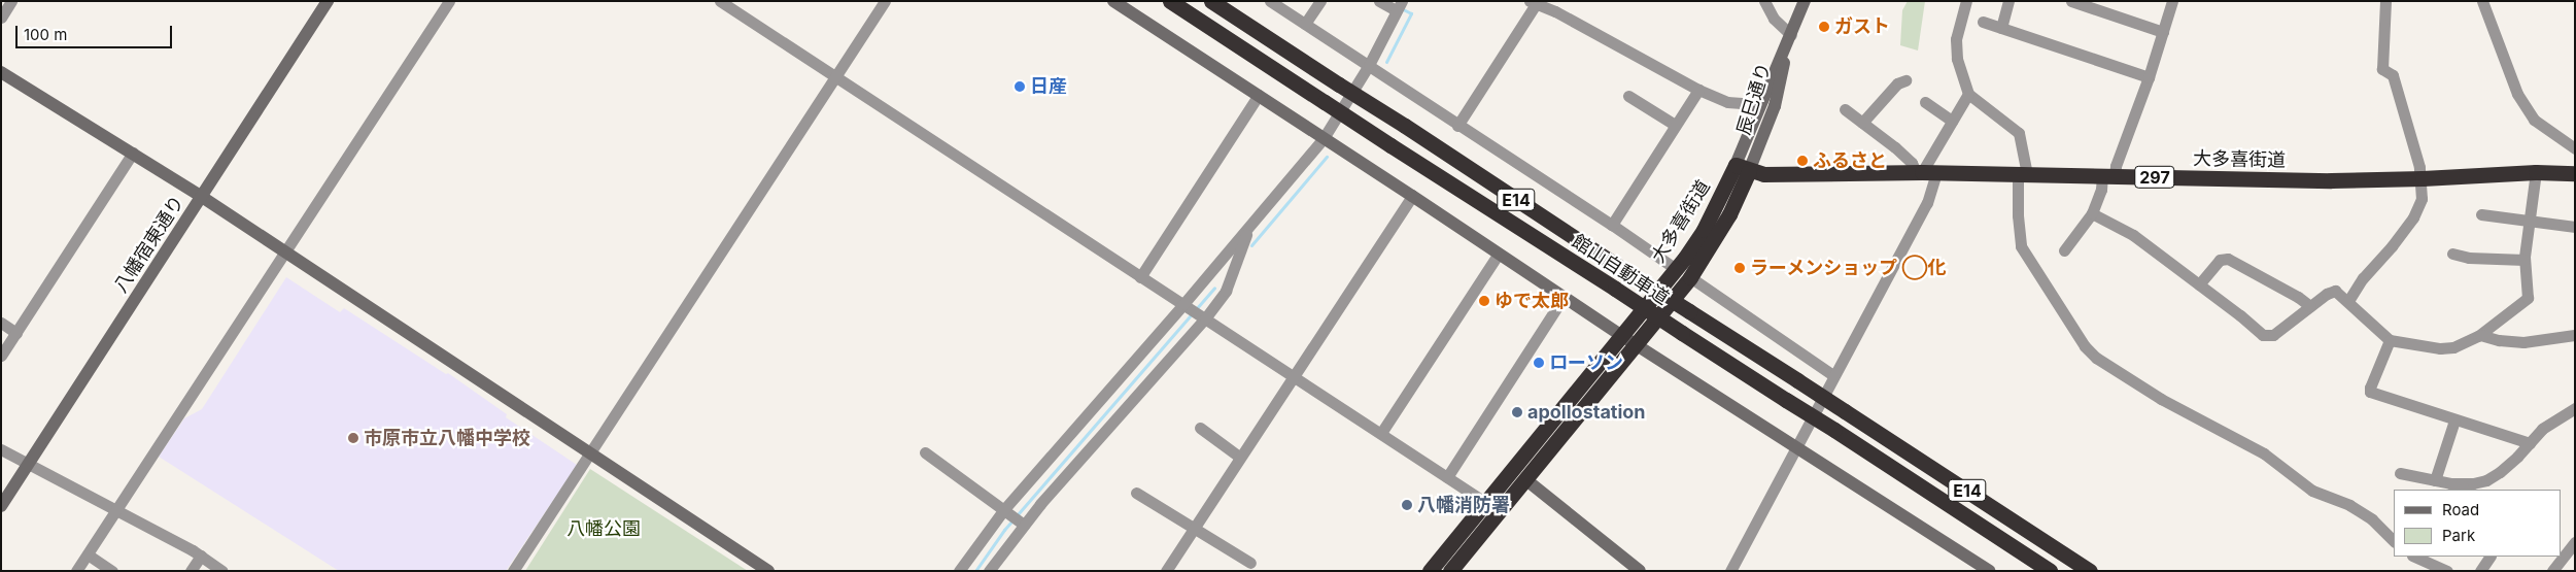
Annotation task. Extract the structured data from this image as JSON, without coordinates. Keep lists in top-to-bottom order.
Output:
{
  "streets": {
    "highway": [
      "大多喜街道",
      "297",
      "E14",
      "館山自動車道"
    ],
    "street": ["辰巳通り", "八幡宿東通り"]
  },
  "crossings": [
    ["辰巳通り", "大多喜街道"]
  ],
  "parks": ["八幡公園"],
  "places": [
    "ガスト",
    "日産",
    "ふるさと",
    "ラーメンショップ ◯化",
    "ゆで太郎",
    "ローソン",
    "apollostation",
    "市原市立八幡中学校",
    "八幡消防署"
  ],
  "legend": ["Road", "Park"],
  "scale_bar": "100 m"
}
